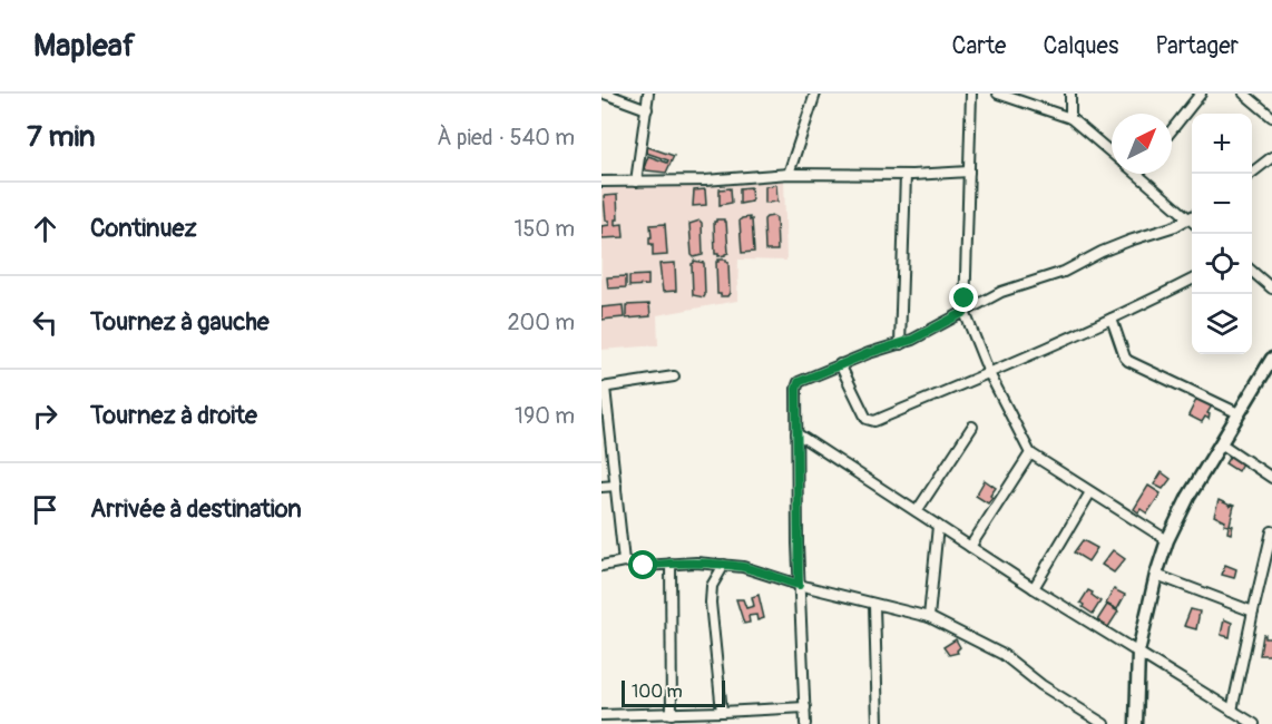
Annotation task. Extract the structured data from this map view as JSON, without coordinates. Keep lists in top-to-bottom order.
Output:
{
  "scale_bar": "100 m",
  "north": "top right",
  "page": {
    "header": "Mapleaf",
    "nav": ["Carte", "Calques", "Partager"],
    "heading": ["7 min", "À pied · 540 m"],
    "map_buttons": ["+", "−"],
    "list": [
      ["Continuez", "150 m"],
      ["Tournez à gauche", "200 m"],
      ["Tournez à droite", "190 m"],
      "Arrivée à destination"
    ],
    "scale": "100 m"
  }
}
